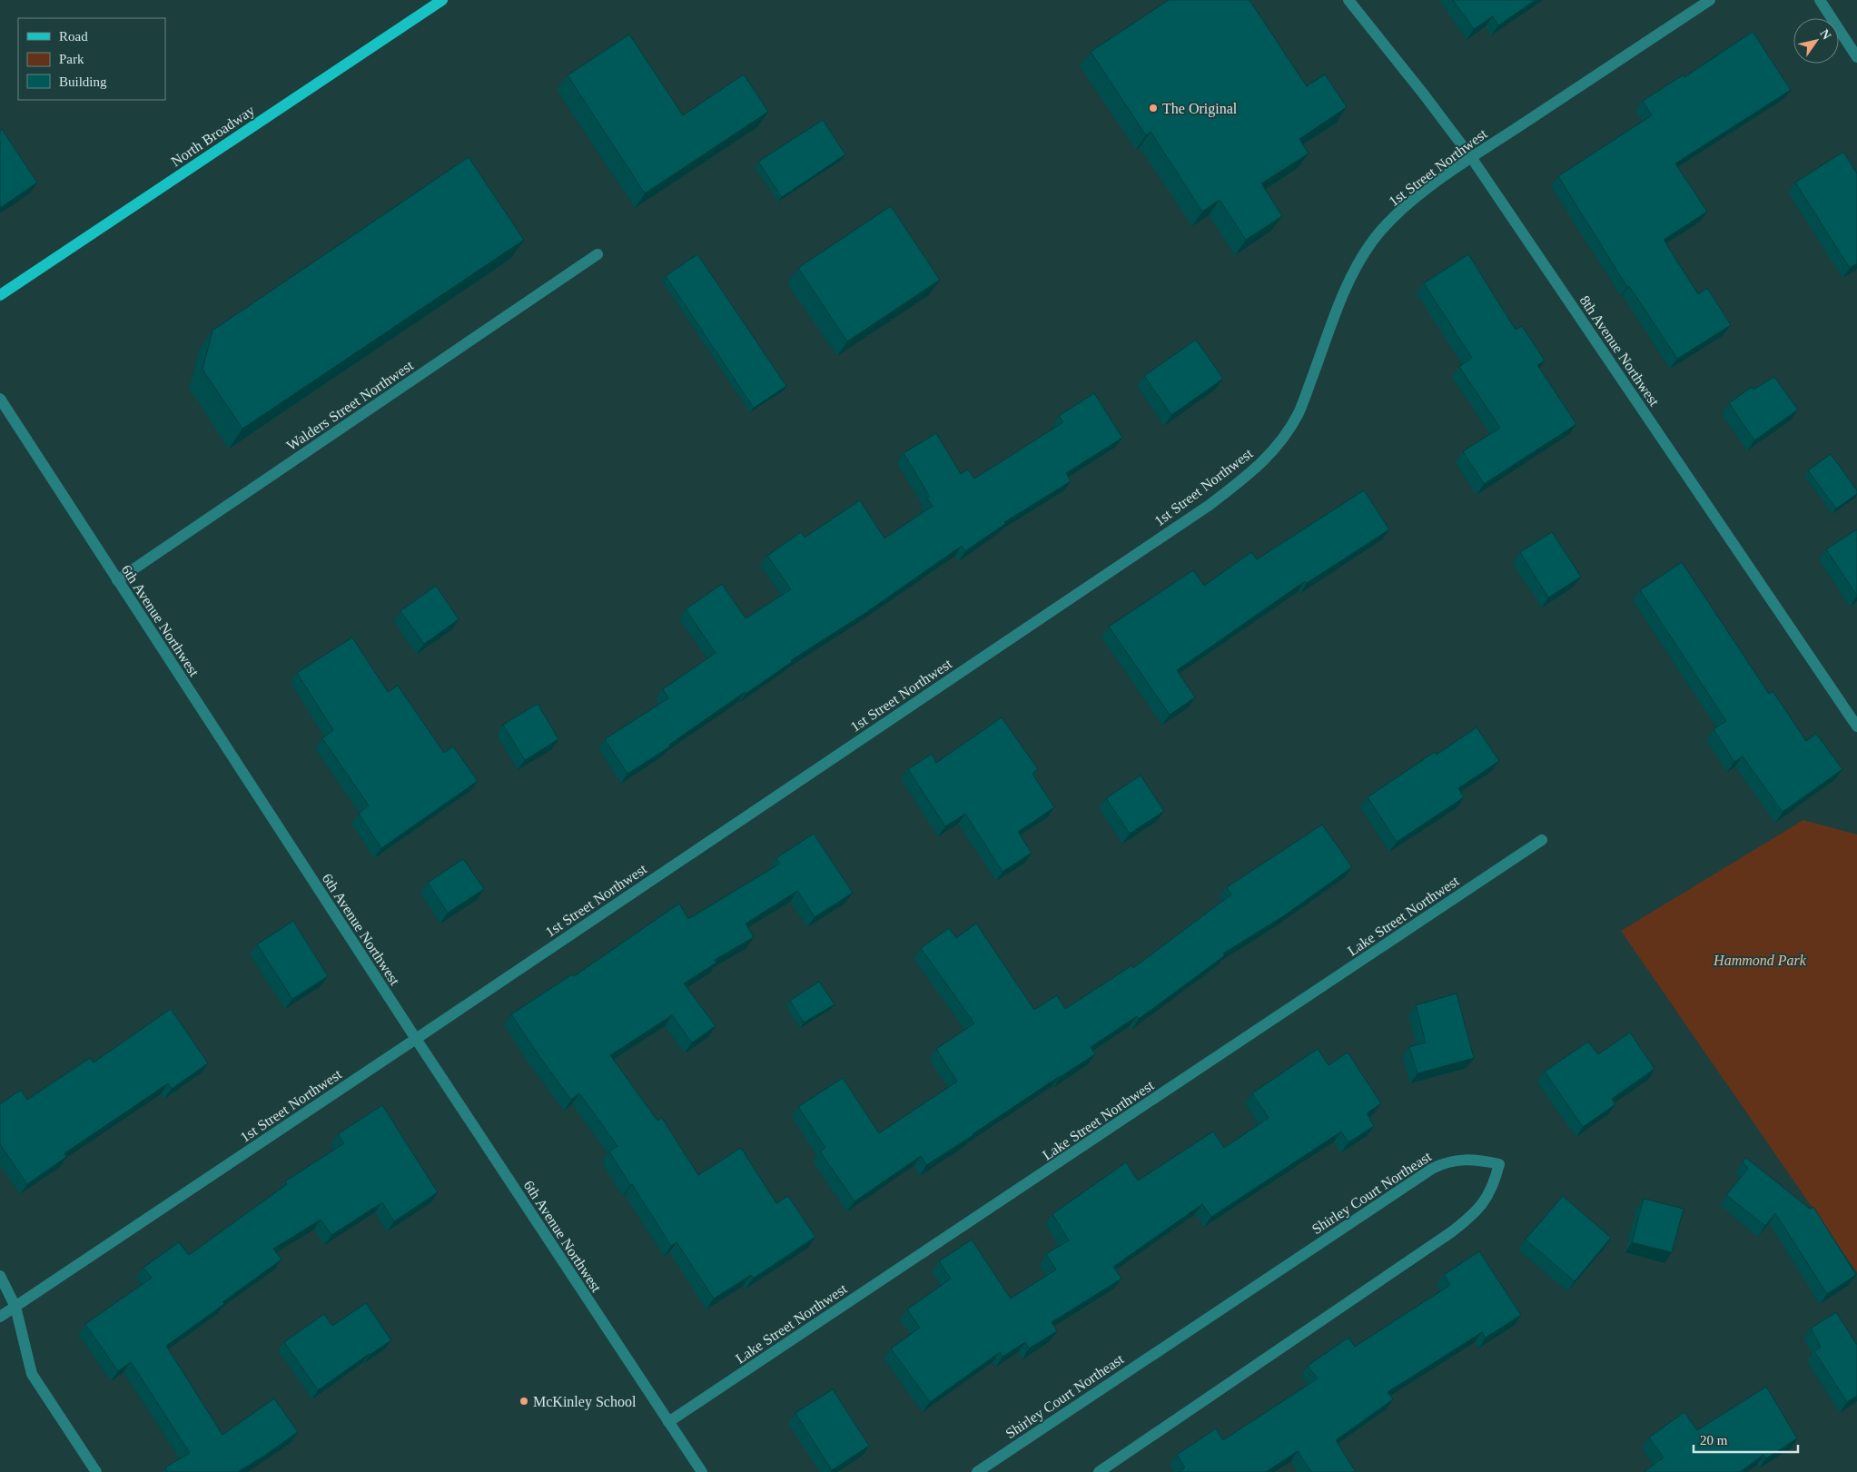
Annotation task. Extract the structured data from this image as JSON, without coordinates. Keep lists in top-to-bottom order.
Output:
{
  "streets": {
    "main road": ["North Broadway"],
    "street": [
      "1st Street Northwest",
      "8th Avenue Northwest",
      "Walders Street Northwest",
      "6th Avenue Northwest",
      "Lake Street Northwest",
      "Shirley Court Northeast"
    ]
  },
  "crossings": [
    ["1st Street Northwest", "8th Avenue Northwest"],
    ["1st Street Northwest", "6th Avenue Northwest"],
    ["Walders Street Northwest", "6th Avenue Northwest"],
    ["6th Avenue Northwest", "Lake Street Northwest"]
  ],
  "parks": ["Hammond Park"],
  "places": ["The Original", "McKinley School"],
  "legend": ["Road", "Park", "Building"],
  "scale_bar": "20 m",
  "north": "top right"
}
